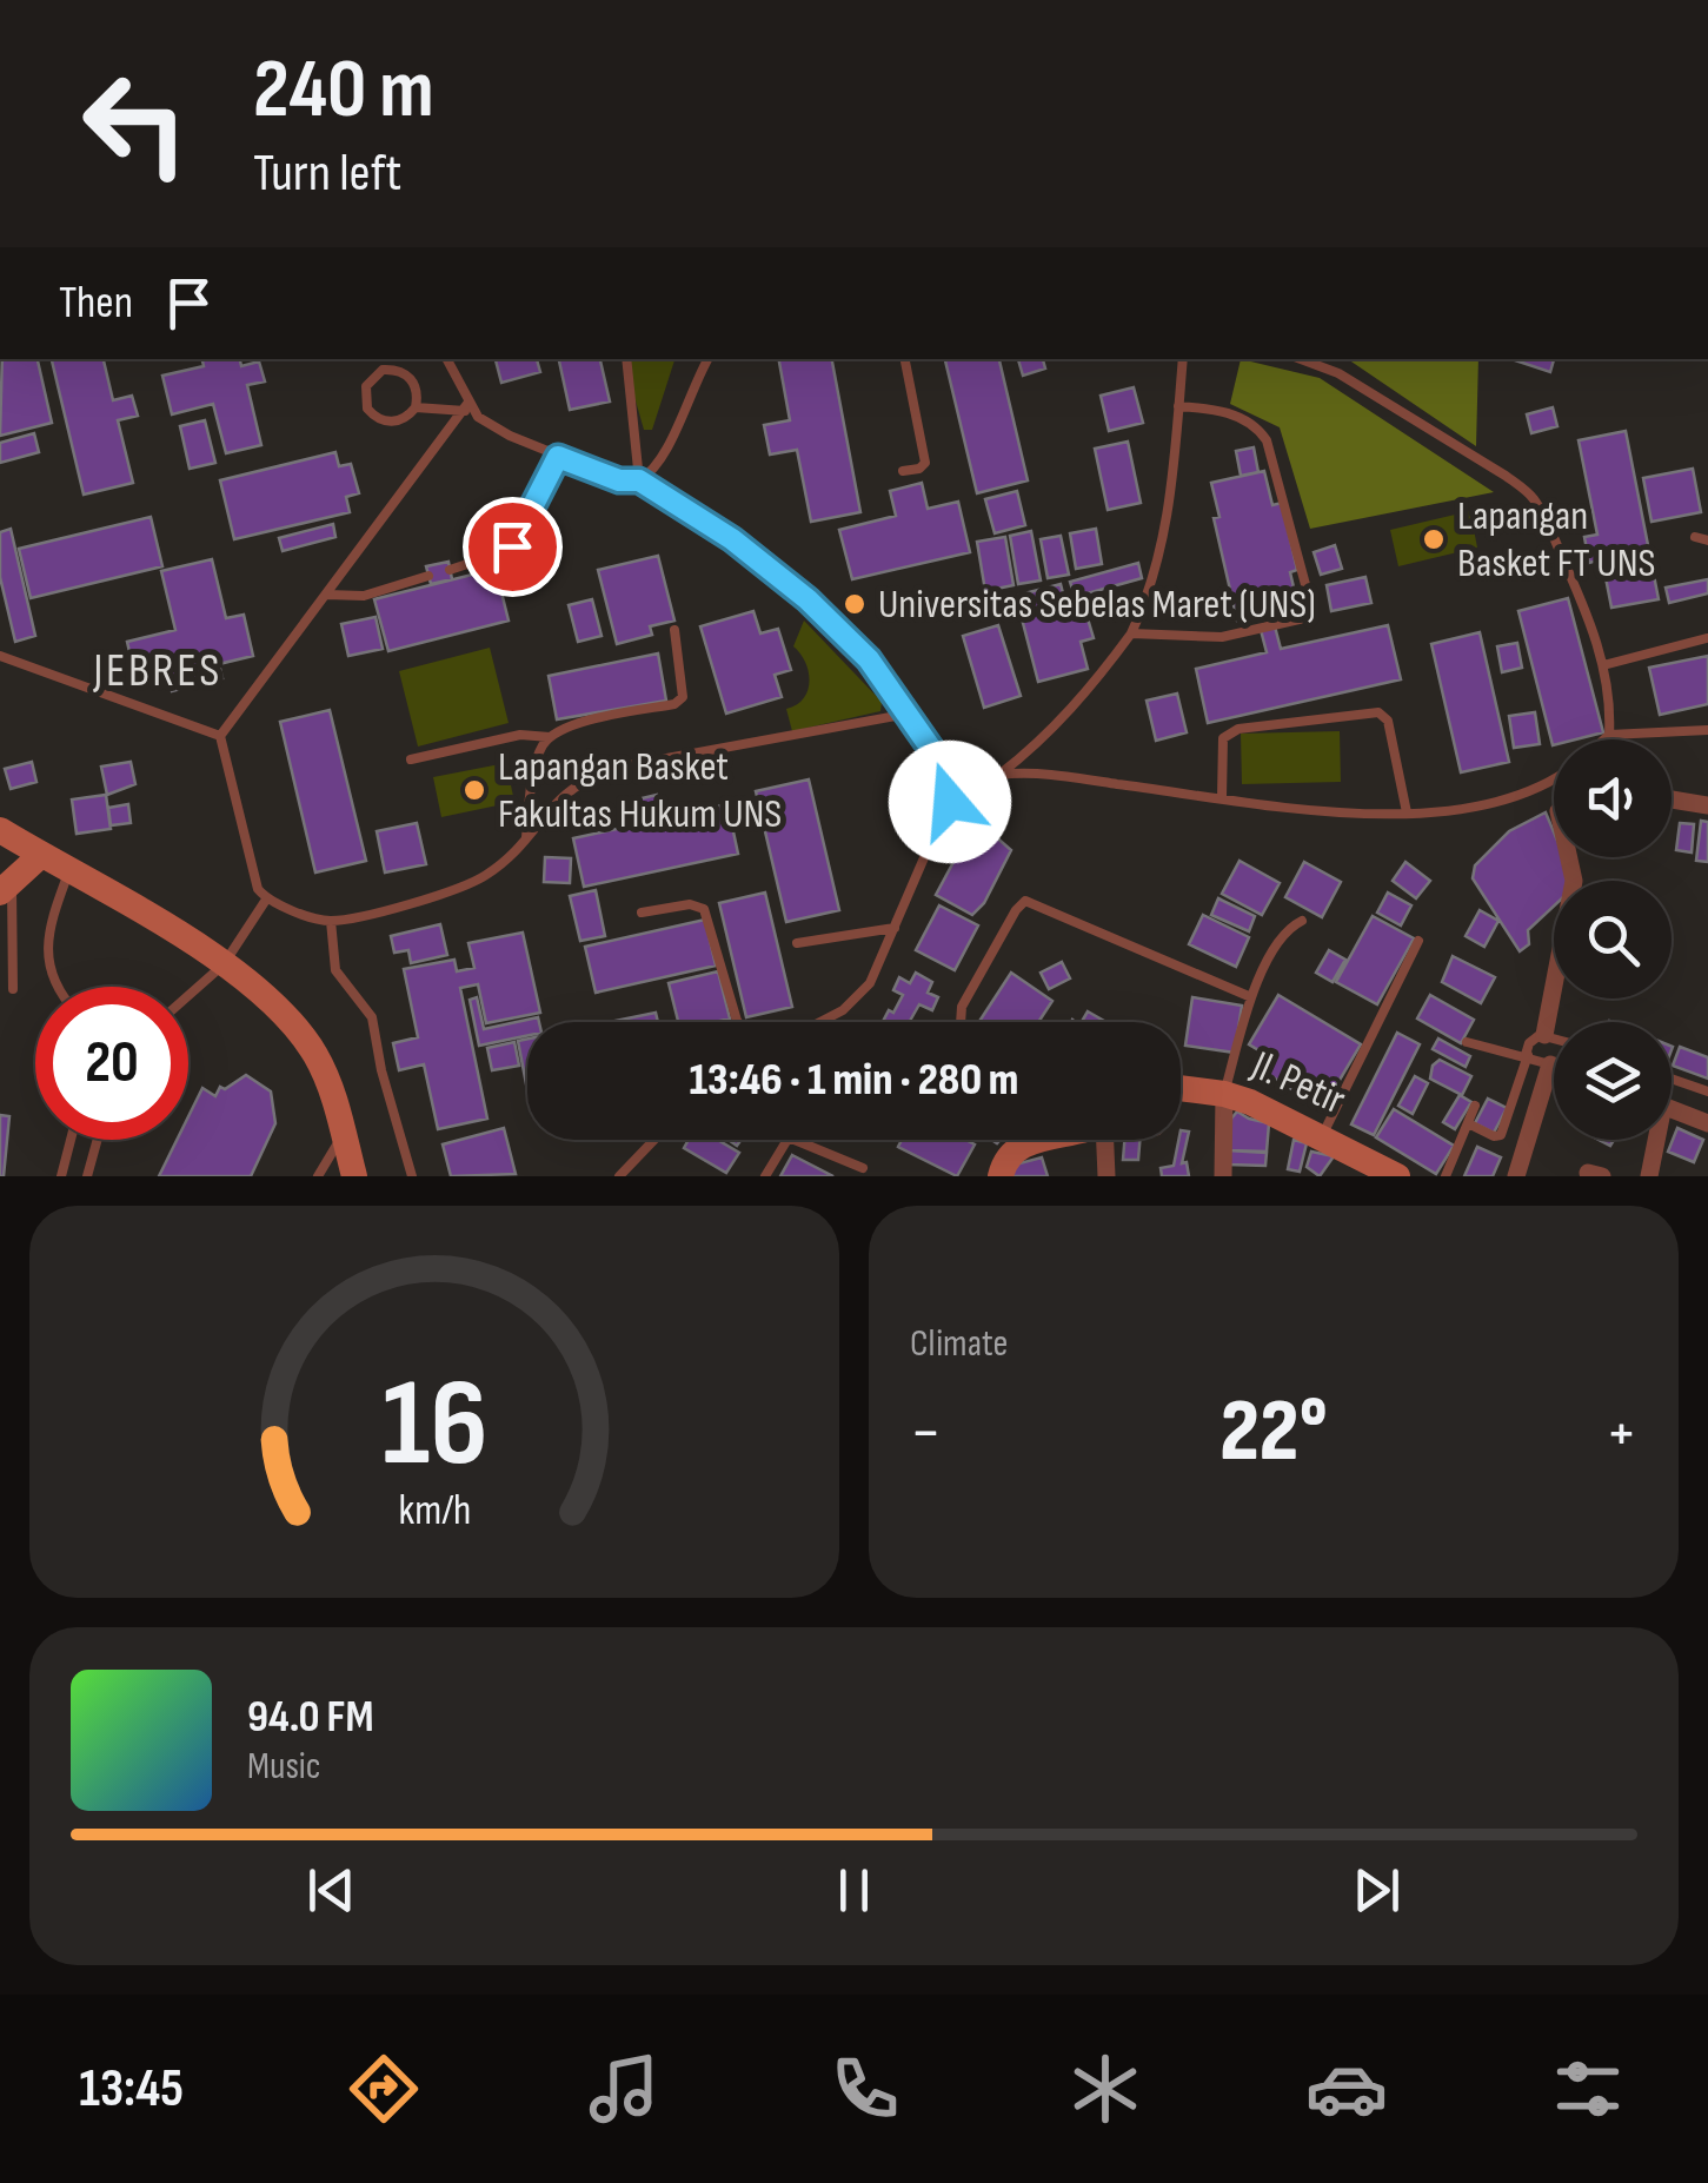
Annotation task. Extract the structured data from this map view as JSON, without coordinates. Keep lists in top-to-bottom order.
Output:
{
  "streets": {
    "main road": ["Jl. Petir"]
  },
  "districts": ["JEBRES"],
  "places": ["Lapangan Basket FT UNS", "Universitas Sebelas Maret (UNS)", "Lapangan Basket Fakultas Hukum UNS"],
  "page": {
    "turn": ["240 m", "Turn left"],
    "then": "Then",
    "limit": "20",
    "trip": "13:46 · 1 min · 280 m",
    "tile": "Climate",
    "heat": ["−", "22°", "+"],
    "song": ["94.0 FM", "Music"],
    "tabs": "13:45",
    "gauge": ["16", "km/h"]
  }
}
